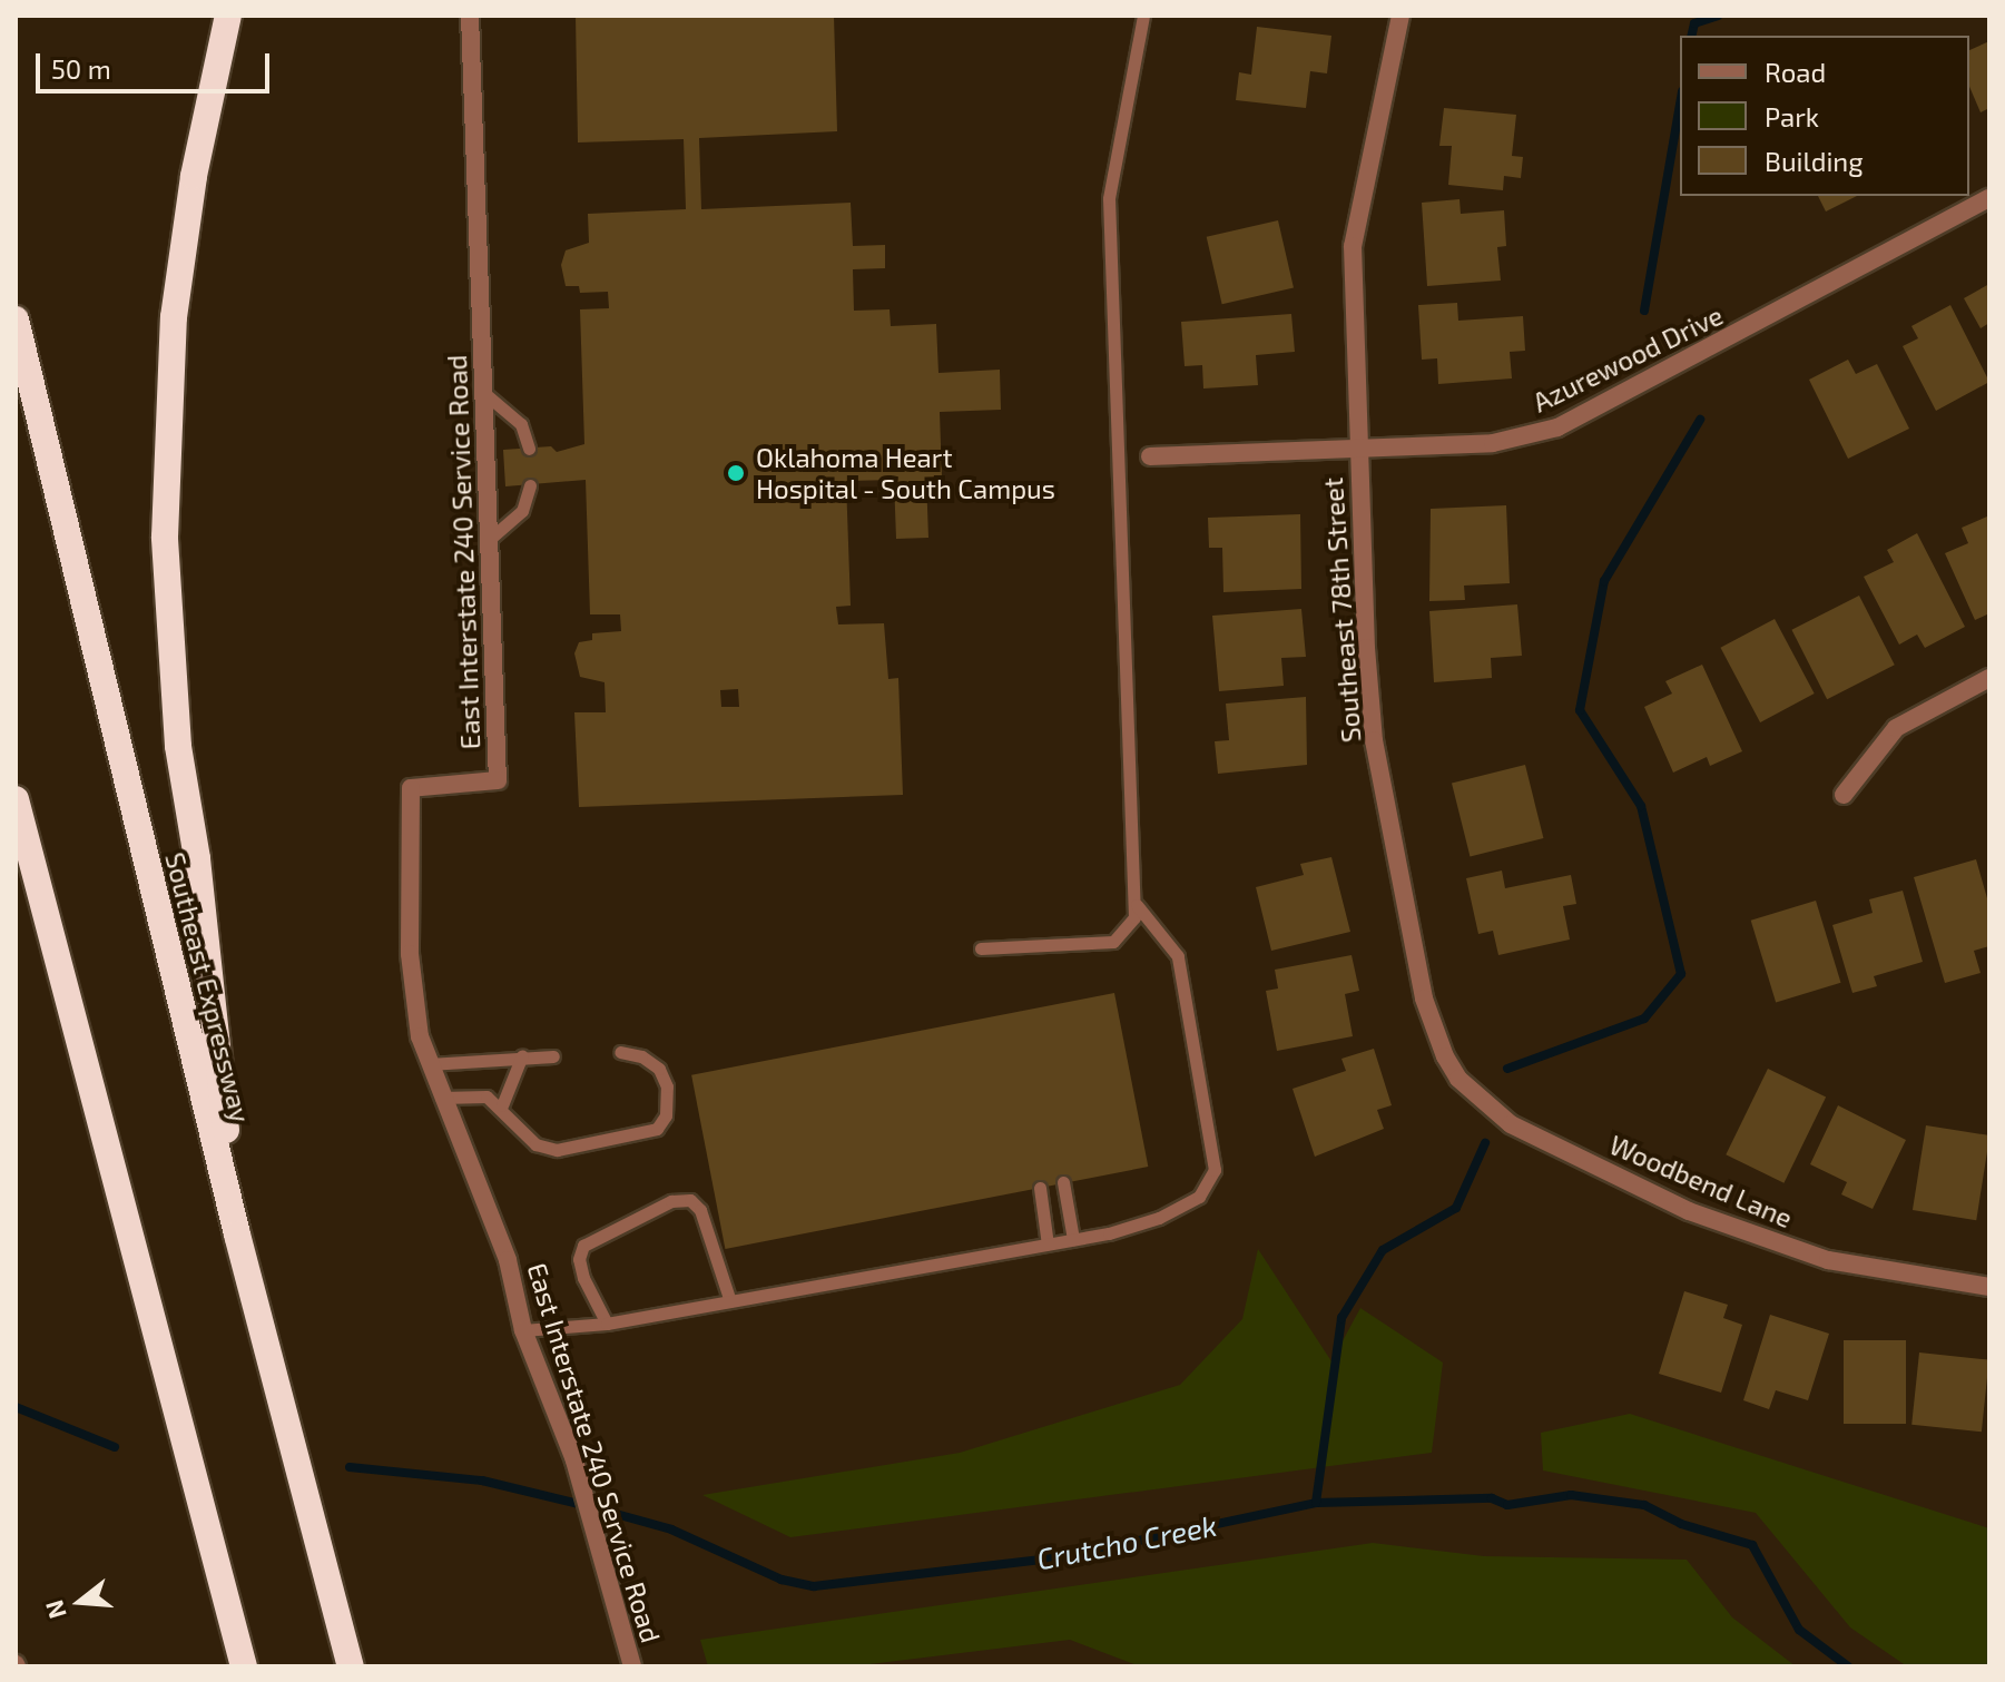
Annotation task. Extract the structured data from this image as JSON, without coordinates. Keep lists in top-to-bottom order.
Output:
{
  "streets": {
    "highway": ["Southeast Expressway"],
    "street": [
      "Azurewood Drive",
      "East Interstate 240 Service Road",
      "Southeast 78th Street",
      "Woodbend Lane"
    ]
  },
  "crossings": [
    ["Azurewood Drive", "Southeast 78th Street"],
    ["Southeast 78th Street", "Woodbend Lane"]
  ],
  "water": ["Crutcho Creek"],
  "places": ["Oklahoma Heart Hospital - South Campus"],
  "legend": ["Road", "Park", "Building"],
  "scale_bar": "50 m",
  "north": "left"
}
